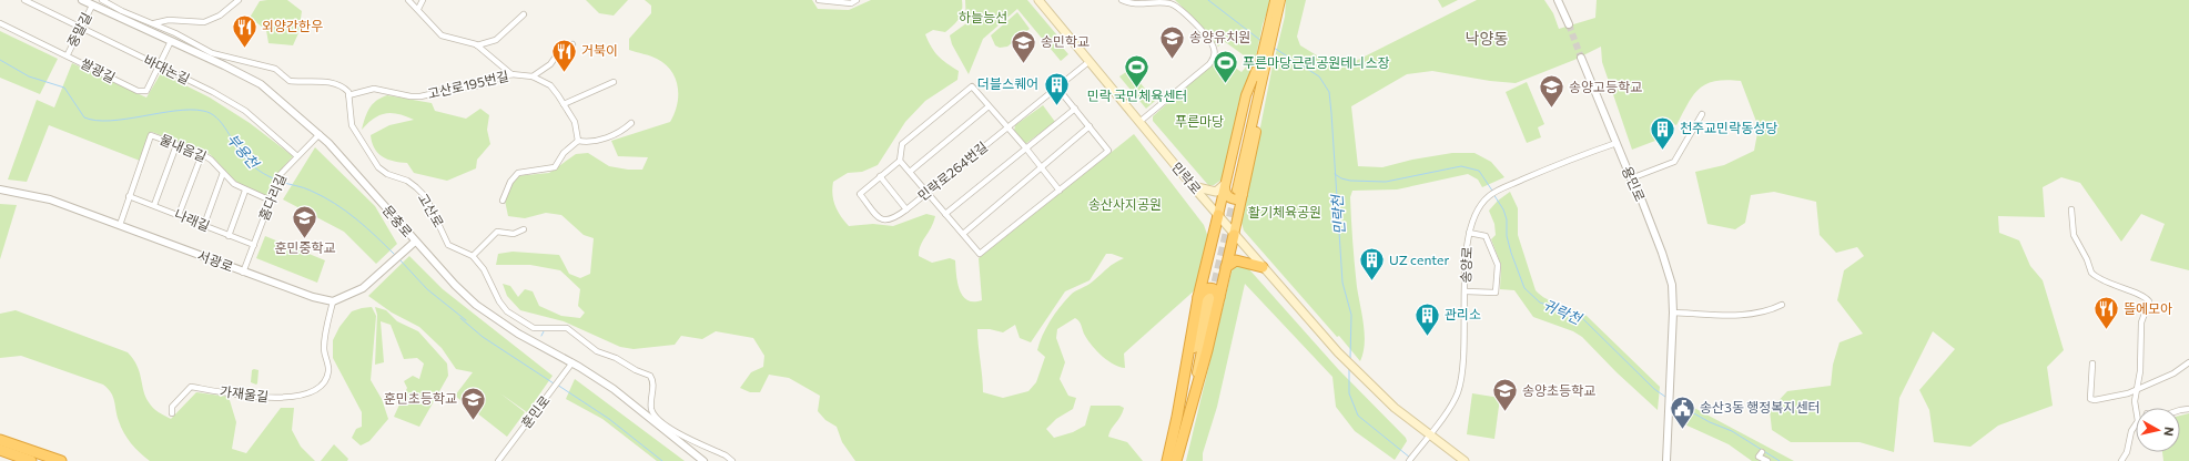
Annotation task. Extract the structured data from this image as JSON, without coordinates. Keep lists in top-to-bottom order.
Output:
{
  "streets": {
    "main road": ["민락로"],
    "street": [
      "중말길",
      "바대논길",
      "쌀광길",
      "고산로195번길",
      "물내음길",
      "민락로264번길",
      "용민로",
      "홈다리길",
      "고산로",
      "나래길",
      "문충로",
      "서광로",
      "송양로",
      "가재울길",
      "훈민로"
    ]
  },
  "crossings": [
    ["중말길", "바대논길"],
    ["중말길", "쌀광길"],
    ["중말길", "문충로"],
    ["바대논길", "쌀광길"],
    ["바대논길", "홈다리길"],
    ["쌀광길", "문충로"],
    ["고산로195번길", "고산로"],
    ["물내음길", "홈다리길"],
    ["물내음길", "나래길"],
    ["물내음길", "서광로"],
    ["민락로264번길", "민락로"],
    ["민락로", "송양로"],
    ["용민로", "송양로"],
    ["홈다리길", "나래길"],
    ["홈다리길", "문충로"],
    ["홈다리길", "서광로"],
    ["문충로", "훈민로"],
    ["서광로", "가재울길"]
  ],
  "districts": ["낙양동"],
  "water": ["부용천", "민락천", "귀락천"],
  "parks": [
    "하늘능선",
    "푸른마당",
    "송산사지공원",
    "활기체육공원"
  ],
  "places": {
    "restaurant": ["외양간한우", "거북이", "뜰에모아"],
    "school or university": [
      "송양유치원",
      "송민학교",
      "송양고등학교",
      "훈민중학교",
      "송양초등학교",
      "훈민초등학교"
    ],
    "sports": ["푸른마당근린공원테니스장", "민락 국민체육센터"],
    "building": [
      "더블스퀘어",
      "천주교민락동성당",
      "UZ center",
      "관리소"
    ],
    "public building": ["송산3동 행정복지센터"]
  },
  "north": "right"
}
